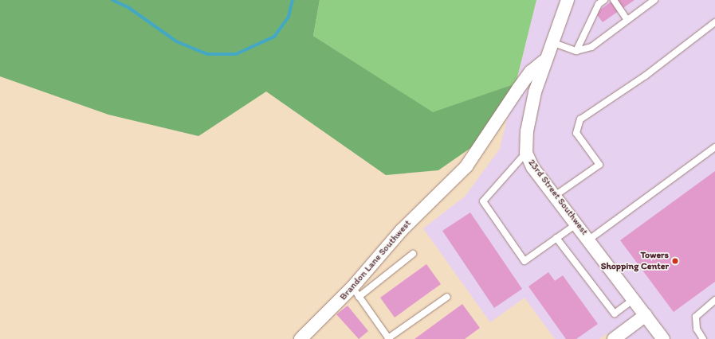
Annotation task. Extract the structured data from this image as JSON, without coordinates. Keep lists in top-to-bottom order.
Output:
{
  "streets": {
    "street": ["23rd Street Southwest", "Brandon Lane Southwest"]
  },
  "crossings": [
    ["23rd Street Southwest", "Brandon Lane Southwest"]
  ],
  "places": ["Towers Shopping Center"]
}
